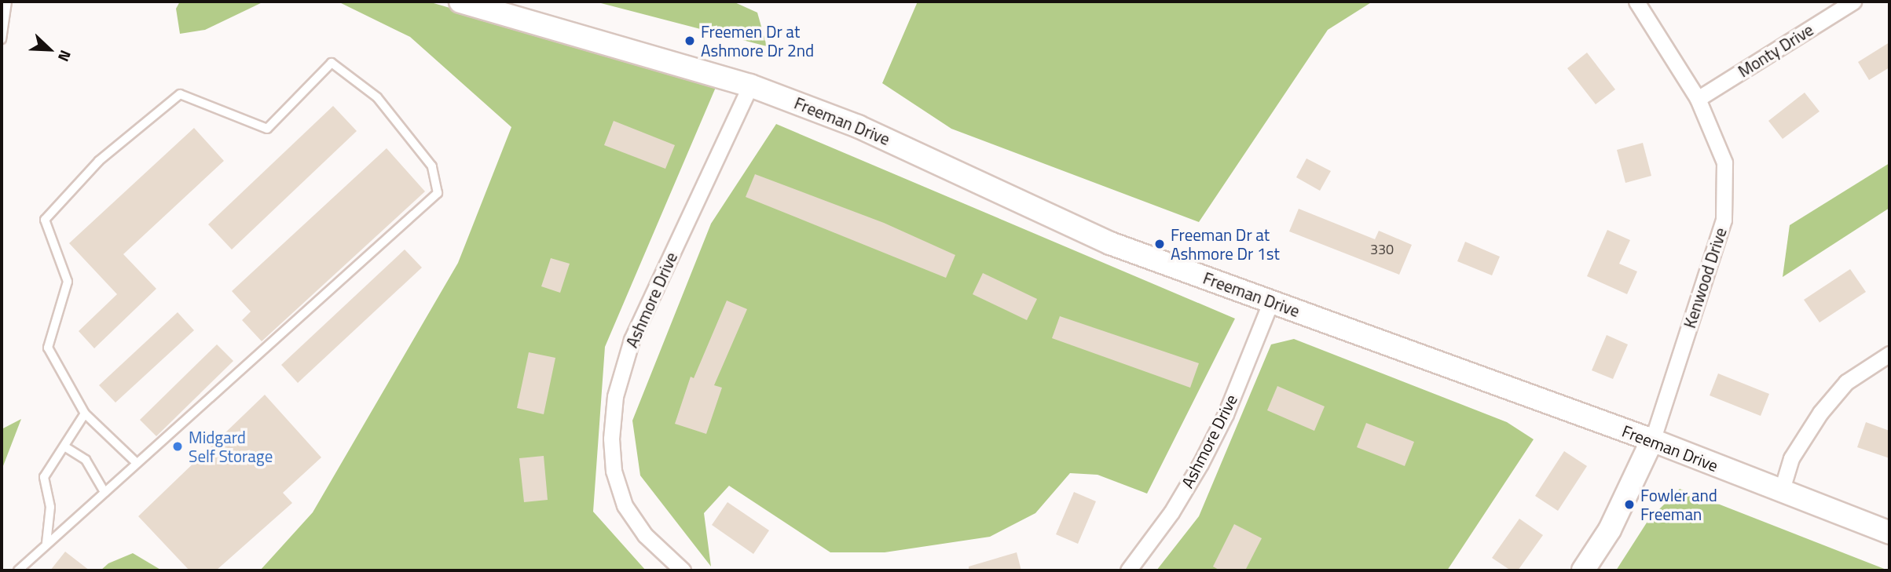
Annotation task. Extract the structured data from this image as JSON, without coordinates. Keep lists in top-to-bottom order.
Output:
{
  "streets": {
    "street": [
      "Monty Drive",
      "Freeman Drive",
      "Kenwood Drive",
      "Ashmore Drive"
    ]
  },
  "crossings": [
    ["Monty Drive", "Kenwood Drive"],
    ["Freeman Drive", "Kenwood Drive"],
    ["Freeman Drive", "Ashmore Drive"]
  ],
  "places": [
    "Freemen Dr at Ashmore Dr 2nd",
    "Freeman Dr at Ashmore Dr 1st",
    "Midgard Self Storage",
    "Fowler and Freeman"
  ],
  "house_numbers": ["330"],
  "north": "bottom right"
}
